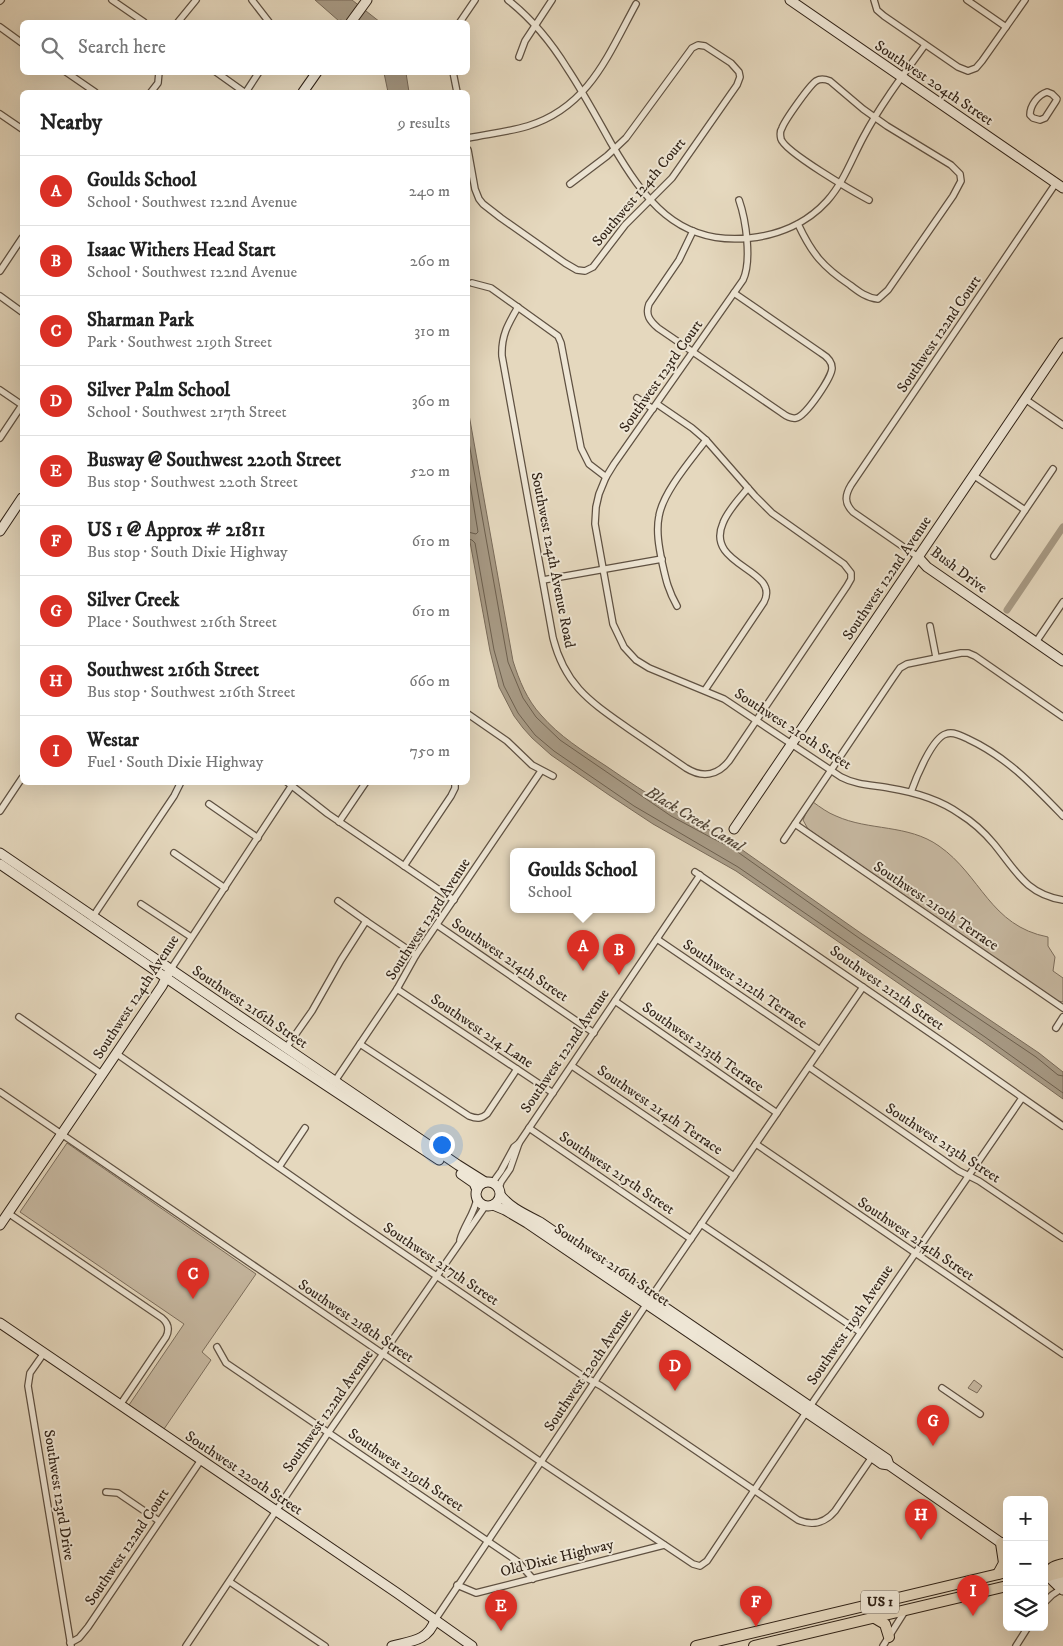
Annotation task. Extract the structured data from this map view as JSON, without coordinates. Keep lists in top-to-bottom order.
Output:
{
  "streets": {
    "highway": ["US 1"],
    "street": [
      "Southwest 204th Street",
      "Southwest 124th Court",
      "Southwest 122nd Court",
      "Southwest 123rd Court",
      "Southwest 124th Avenue Road",
      "Bush Drive",
      "Southwest 122nd Avenue",
      "Southwest 210th Street",
      "Southwest 210th Terrace",
      "Southwest 123rd Avenue",
      "Southwest 214th Street",
      "Southwest 212th Terrace",
      "Southwest 212th Street",
      "Southwest 124th Avenue",
      "Southwest 216th Street",
      "Southwest 214 Lane",
      "Southwest 213th Terrace",
      "Southwest 214th Terrace",
      "Southwest 213th Street",
      "Southwest 215th Street",
      "Southwest 217th Street",
      "Southwest 218th Street",
      "Southwest 119th Avenue",
      "Southwest 120th Avenue",
      "Southwest 219th Street",
      "Southwest 220th Street",
      "Southwest 123rd Drive",
      "Old Dixie Highway"
    ]
  },
  "crossings": [
    ["Southwest 204th Street", "Southwest 122nd Court"],
    ["Southwest 122nd Court", "Bush Drive"],
    ["Southwest 122nd Court", "Southwest 220th Street"],
    ["Southwest 122nd Court", "Southwest 123rd Drive"],
    ["Southwest 123rd Court", "Southwest 210th Street"],
    ["Southwest 124th Avenue Road", "Southwest 210th Street"],
    ["Bush Drive", "Southwest 122nd Avenue"],
    ["Southwest 122nd Avenue", "Southwest 210th Street"],
    ["Southwest 122nd Avenue", "Southwest 214th Street"],
    ["Southwest 122nd Avenue", "Southwest 212th Terrace"],
    ["Southwest 122nd Avenue", "Southwest 212th Street"],
    ["Southwest 122nd Avenue", "Southwest 216th Street"],
    ["Southwest 122nd Avenue", "Southwest 214 Lane"],
    ["Southwest 122nd Avenue", "Southwest 213th Terrace"],
    ["Southwest 122nd Avenue", "Southwest 214th Terrace"],
    ["Southwest 122nd Avenue", "Southwest 215th Street"],
    ["Southwest 122nd Avenue", "Southwest 217th Street"],
    ["Southwest 122nd Avenue", "Southwest 218th Street"],
    ["Southwest 122nd Avenue", "Southwest 219th Street"],
    ["Southwest 122nd Avenue", "Southwest 220th Street"],
    ["Southwest 123rd Avenue", "Southwest 214th Street"],
    ["Southwest 123rd Avenue", "Southwest 216th Street"],
    ["Southwest 123rd Avenue", "Southwest 214 Lane"],
    ["Southwest 214th Street", "Southwest 119th Avenue"],
    ["Southwest 214th Street", "Southwest 120th Avenue"],
    ["Southwest 212th Terrace", "Southwest 120th Avenue"],
    ["Southwest 212th Street", "Southwest 119th Avenue"],
    ["Southwest 212th Street", "Southwest 120th Avenue"],
    ["Southwest 124th Avenue", "Southwest 216th Street"],
    ["Southwest 124th Avenue", "Southwest 217th Street"],
    ["Southwest 124th Avenue", "Southwest 218th Street"],
    ["Southwest 216th Street", "Southwest 217th Street"],
    ["Southwest 216th Street", "Southwest 119th Avenue"],
    ["Southwest 216th Street", "Southwest 120th Avenue"],
    ["Southwest 213th Terrace", "Southwest 120th Avenue"],
    ["Southwest 214th Terrace", "Southwest 120th Avenue"],
    ["Southwest 213th Street", "Southwest 119th Avenue"],
    ["Southwest 213th Street", "Southwest 120th Avenue"],
    ["Southwest 215th Street", "Southwest 120th Avenue"],
    ["Southwest 217th Street", "Southwest 119th Avenue"],
    ["Southwest 217th Street", "Southwest 120th Avenue"],
    ["Southwest 218th Street", "Southwest 119th Avenue"],
    ["Southwest 218th Street", "Southwest 120th Avenue"],
    ["Southwest 218th Street", "Old Dixie Highway"],
    ["Southwest 120th Avenue", "Southwest 219th Street"],
    ["Southwest 120th Avenue", "Southwest 220th Street"],
    ["Southwest 120th Avenue", "Old Dixie Highway"],
    ["Southwest 219th Street", "Old Dixie Highway"],
    ["Southwest 220th Street", "Southwest 123rd Drive"]
  ],
  "water": ["Black Creek Canal"],
  "page": {
    "search": "Search here",
    "heading": ["Nearby", "9 results"],
    "list": [
      {
        "mark": "A",
        "name": "Goulds School",
        "note": "School · Southwest 122nd Avenue",
        "value": "240 m"
      },
      {
        "mark": "B",
        "name": "Isaac Withers Head Start",
        "note": "School · Southwest 122nd Avenue",
        "value": "260 m"
      },
      {
        "mark": "C",
        "name": "Sharman Park",
        "note": "Park · Southwest 219th Street",
        "value": "310 m"
      },
      {
        "mark": "D",
        "name": "Silver Palm School",
        "note": "School · Southwest 217th Street",
        "value": "360 m"
      },
      {
        "mark": "E",
        "name": "Busway @ Southwest 220th Street",
        "note": "Bus stop · Southwest 220th Street",
        "value": "520 m"
      },
      {
        "mark": "F",
        "name": "US 1 @ Approx # 21811",
        "note": "Bus stop · South Dixie Highway",
        "value": "610 m"
      },
      {
        "mark": "G",
        "name": "Silver Creek",
        "note": "Place · Southwest 216th Street",
        "value": "610 m"
      },
      {
        "mark": "H",
        "name": "Southwest 216th Street",
        "note": "Bus stop · Southwest 216th Street",
        "value": "660 m"
      },
      {
        "mark": "I",
        "name": "Westar",
        "note": "Fuel · South Dixie Highway",
        "value": "750 m"
      }
    ],
    "popup": ["Goulds School", "School"],
    "pins": [
      "A",
      "B",
      "C",
      "D",
      "G",
      "H",
      "I",
      "F",
      "E"
    ],
    "map_buttons": ["+", "−"]
  }
}
